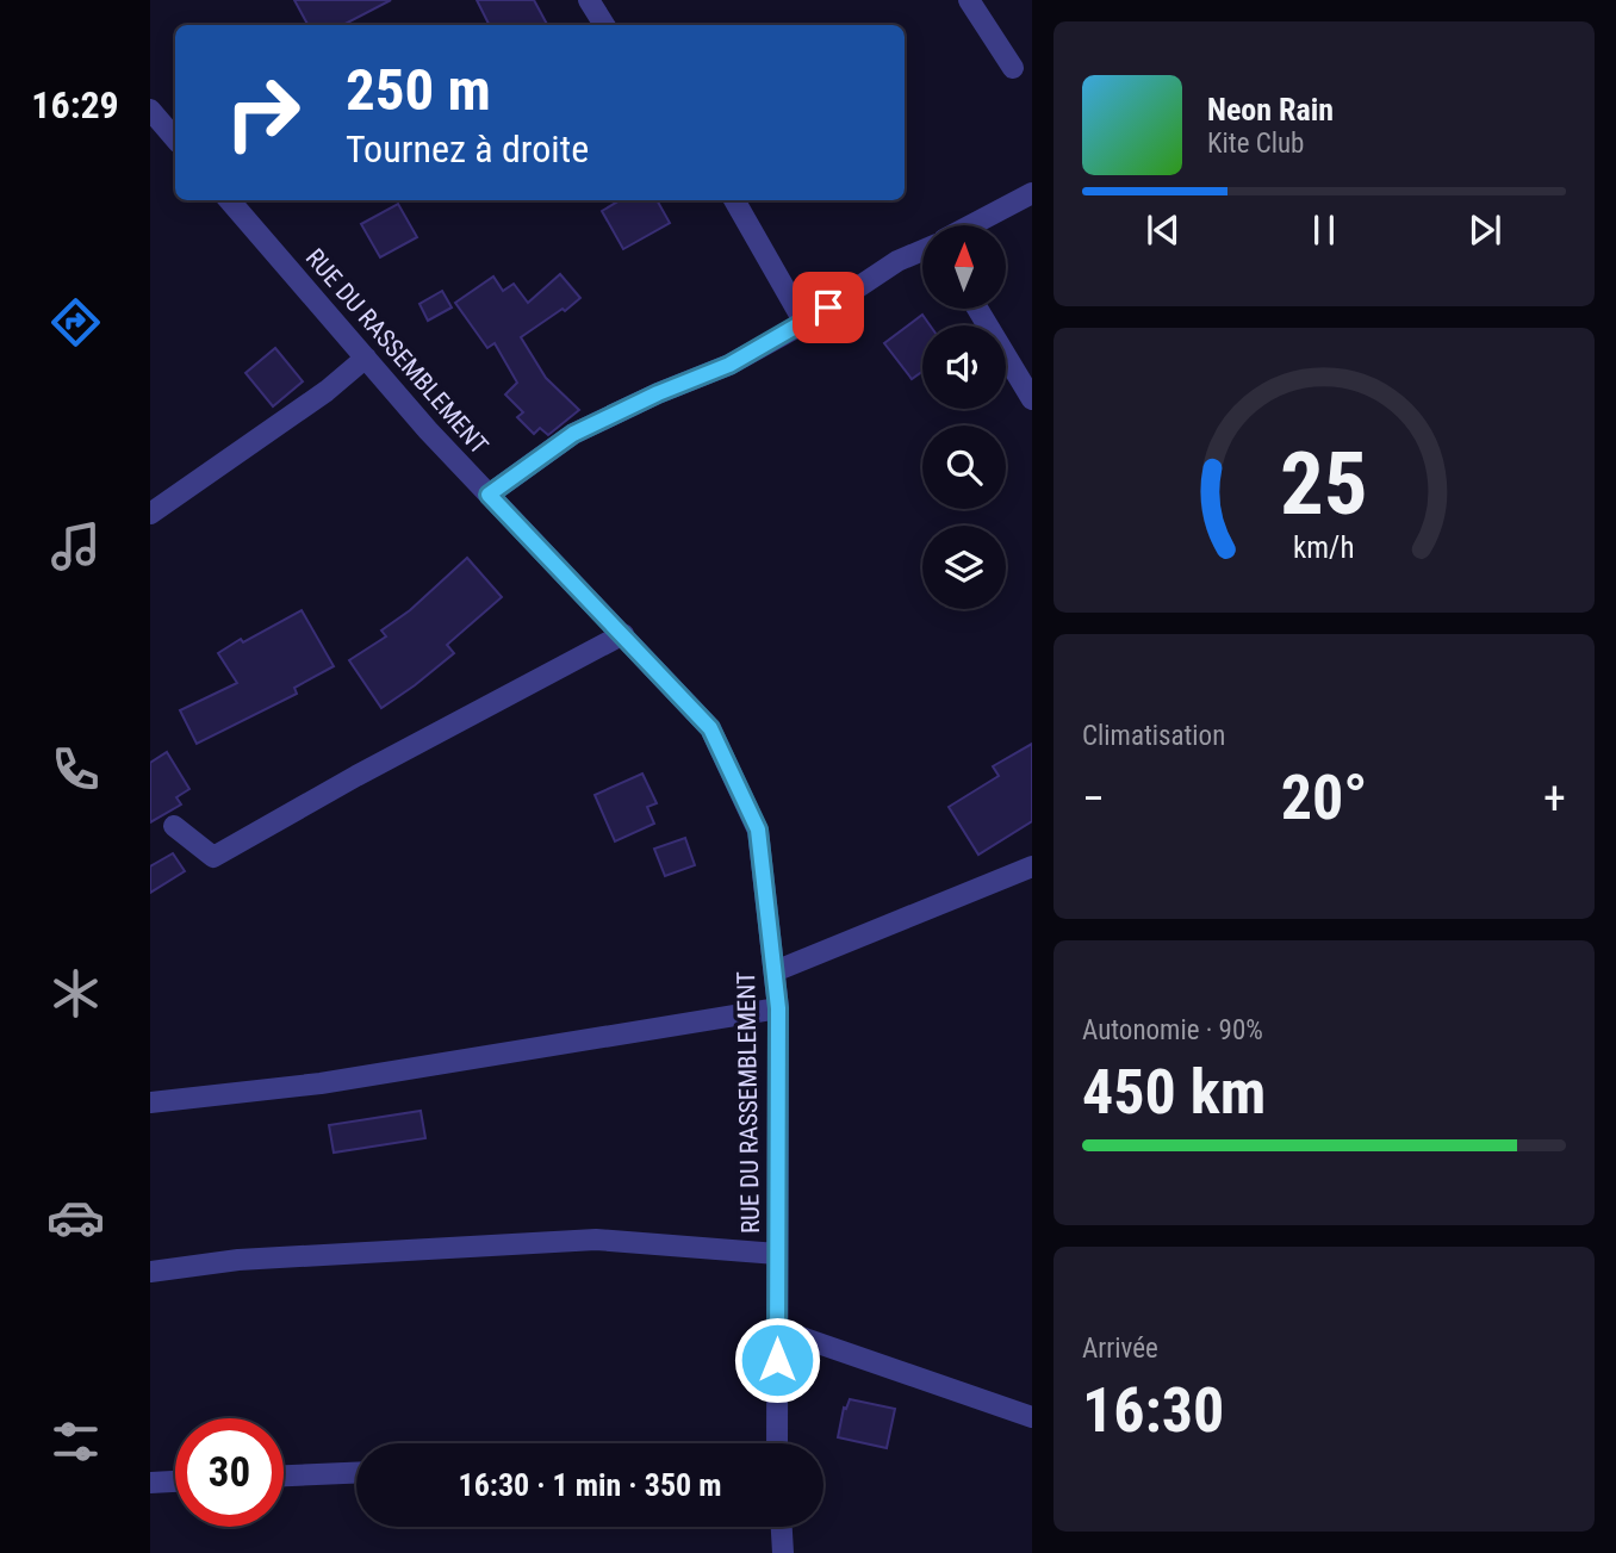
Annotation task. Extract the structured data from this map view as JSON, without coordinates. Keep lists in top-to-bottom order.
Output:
{
  "streets": {
    "street": ["RUE DU RASSEMBLEMENT"]
  },
  "north": "top",
  "page": {
    "tabs": "16:29",
    "turn": ["250 m", "Tournez à droite"],
    "song": ["Neon Rain", "Kite Club"],
    "tile": [
      "Climatisation",
      ["Autonomie · 90%", "450 km"],
      ["Arrivée", "16:30"]
    ],
    "heat": ["−", "20°", "+"],
    "limit": "30",
    "trip": "16:30 · 1 min · 350 m",
    "gauge": ["25", "km/h"]
  }
}
